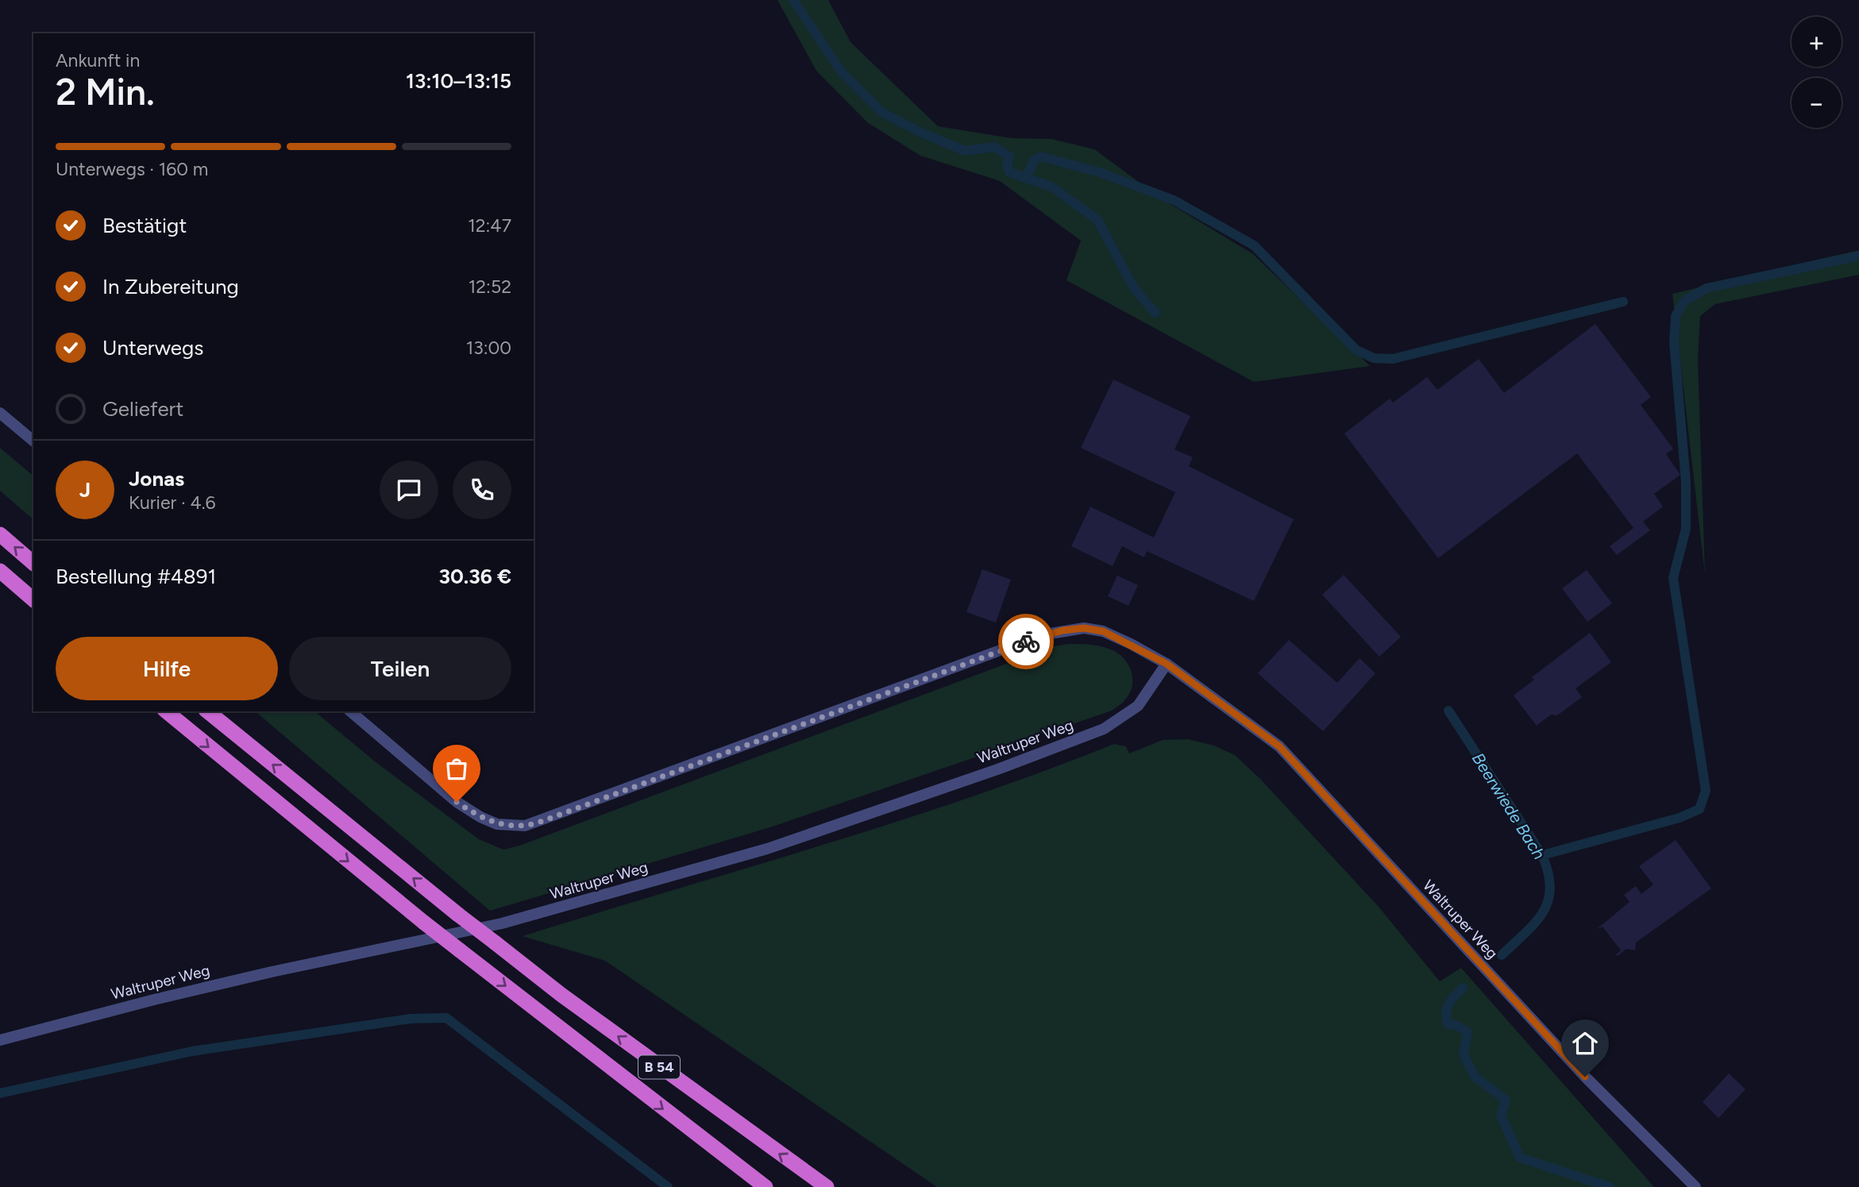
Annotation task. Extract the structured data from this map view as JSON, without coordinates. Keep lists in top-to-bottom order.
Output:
{
  "streets": {
    "highway": ["B 54"],
    "street": ["Waltruper Weg"]
  },
  "water": ["Beerwiede Bach"],
  "page": {
    "map_buttons": ["+", "−"],
    "heading": ["2 Min.", "Ankunft in", "13:10–13:15"],
    "panel": [
      "Jonas",
      "Kurier · 4.6",
      "Bestellung #4891",
      "30.36 €"
    ],
    "bar": "Unterwegs · 160 m",
    "list": [
      ["Bestätigt", "12:47"],
      ["In Zubereitung", "12:52"],
      ["Unterwegs", "13:00"],
      "Geliefert"
    ],
    "round": "J",
    "buttons": ["Hilfe", "Teilen"]
  }
}
